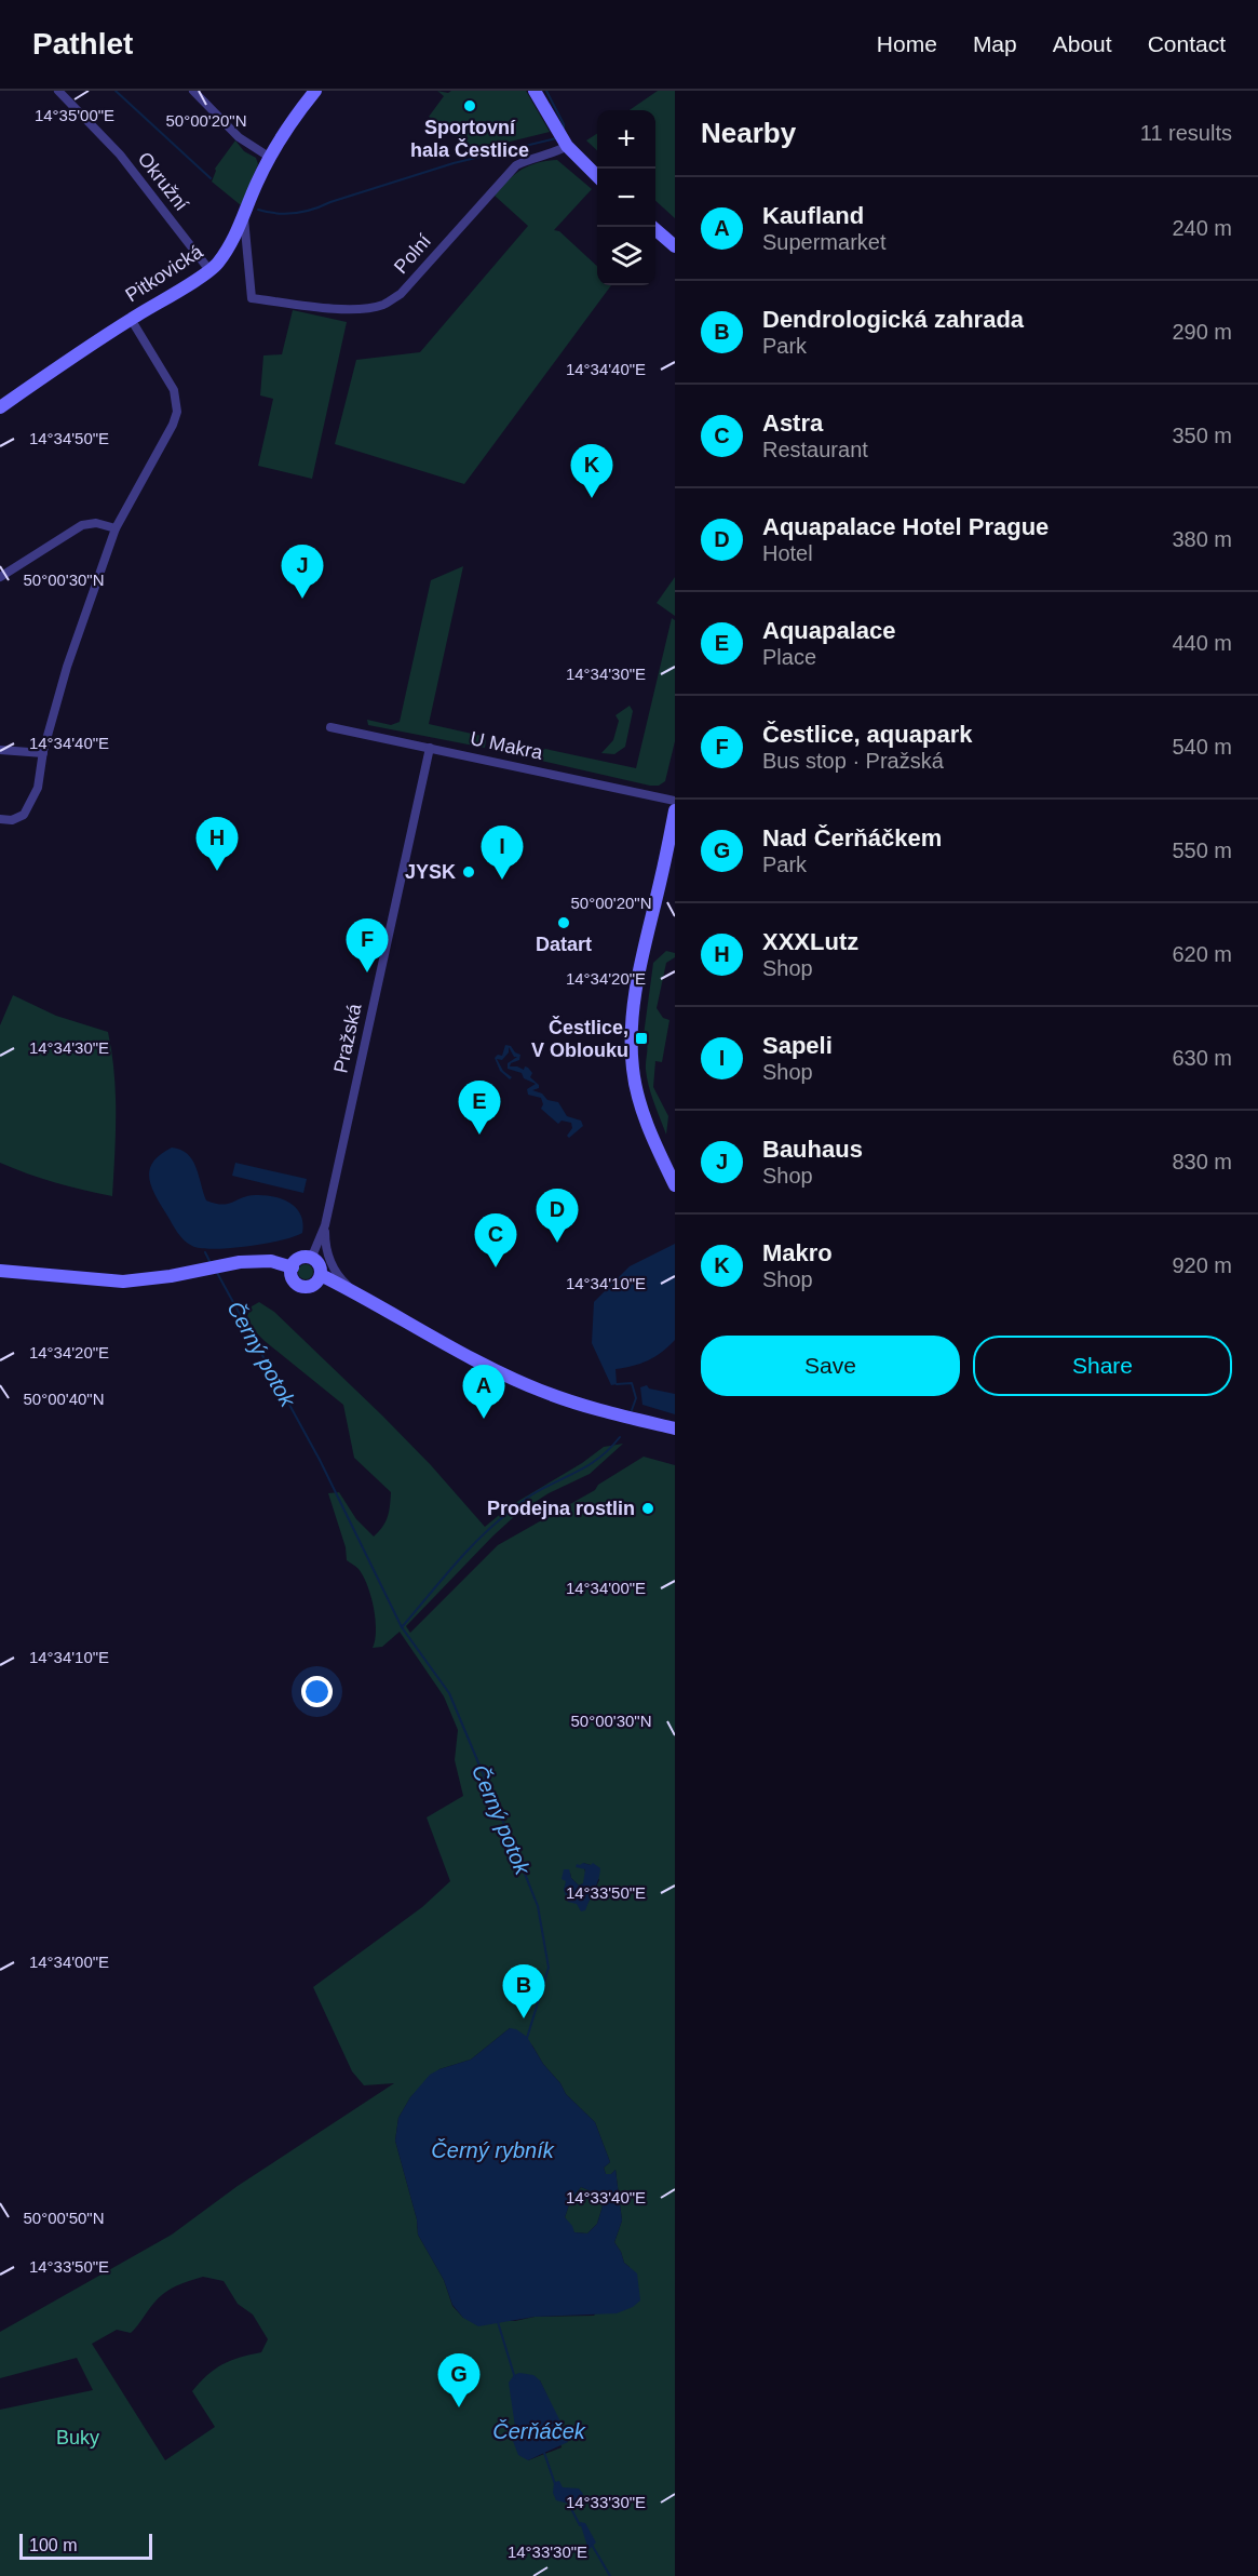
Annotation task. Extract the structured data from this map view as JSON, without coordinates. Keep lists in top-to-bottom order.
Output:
{
  "streets": {
    "street": [
      "Okružní",
      "Polní",
      "Pitkovická",
      "U Makra",
      "Pražská"
    ]
  },
  "crossings": [
    ["Okružní", "Pitkovická"],
    ["Polní", "Pitkovická"],
    ["U Makra", "Pražská"]
  ],
  "water": ["Černý potok", "Černý rybník", "Čerňáček"],
  "parks": ["Buky"],
  "places": {
    "other": [
      "Sportovní hala Čestlice",
      "JYSK",
      "Datart",
      "Prodejna rostlin"
    ],
    "transit": ["Čestlice, V Oblouku"]
  },
  "scale_bar": "100 m",
  "page": {
    "header": "Pathlet",
    "nav": [
      "Home",
      "Map",
      "About",
      "Contact"
    ],
    "heading": ["Nearby", "11 results"],
    "map_buttons": ["+", "−"],
    "list": [
      {
        "mark": "A",
        "name": "Kaufland",
        "note": "Supermarket",
        "value": "240 m"
      },
      {
        "mark": "B",
        "name": "Dendrologická zahrada",
        "note": "Park",
        "value": "290 m"
      },
      {
        "mark": "C",
        "name": "Astra",
        "note": "Restaurant",
        "value": "350 m"
      },
      {
        "mark": "D",
        "name": "Aquapalace Hotel Prague",
        "note": "Hotel",
        "value": "380 m"
      },
      {
        "mark": "E",
        "name": "Aquapalace",
        "note": "Place",
        "value": "440 m"
      },
      {
        "mark": "F",
        "name": "Čestlice, aquapark",
        "note": "Bus stop · Pražská",
        "value": "540 m"
      },
      {
        "mark": "G",
        "name": "Nad Čerňáčkem",
        "note": "Park",
        "value": "550 m"
      },
      {
        "mark": "H",
        "name": "XXXLutz",
        "note": "Shop",
        "value": "620 m"
      },
      {
        "mark": "I",
        "name": "Sapeli",
        "note": "Shop",
        "value": "630 m"
      },
      {
        "mark": "J",
        "name": "Bauhaus",
        "note": "Shop",
        "value": "830 m"
      },
      {
        "mark": "K",
        "name": "Makro",
        "note": "Shop",
        "value": "920 m"
      }
    ],
    "pins": [
      "K",
      "J",
      "H",
      "I",
      "F",
      "E",
      "D",
      "C",
      "A",
      "B",
      "G"
    ],
    "buttons": ["Save", "Share"],
    "scale": "100 m"
  },
  "coordinates": [
    "14°35'00\"E",
    "50°00'20\"N",
    "14°34'40\"E",
    "14°34'50\"E",
    "50°00'30\"N",
    "14°34'30\"E",
    "14°34'20\"E",
    "14°34'10\"E",
    "50°00'40\"N",
    "14°34'00\"E",
    "14°33'50\"E",
    "14°33'40\"E",
    "50°00'50\"N",
    "14°33'30\"E"
  ]
}
